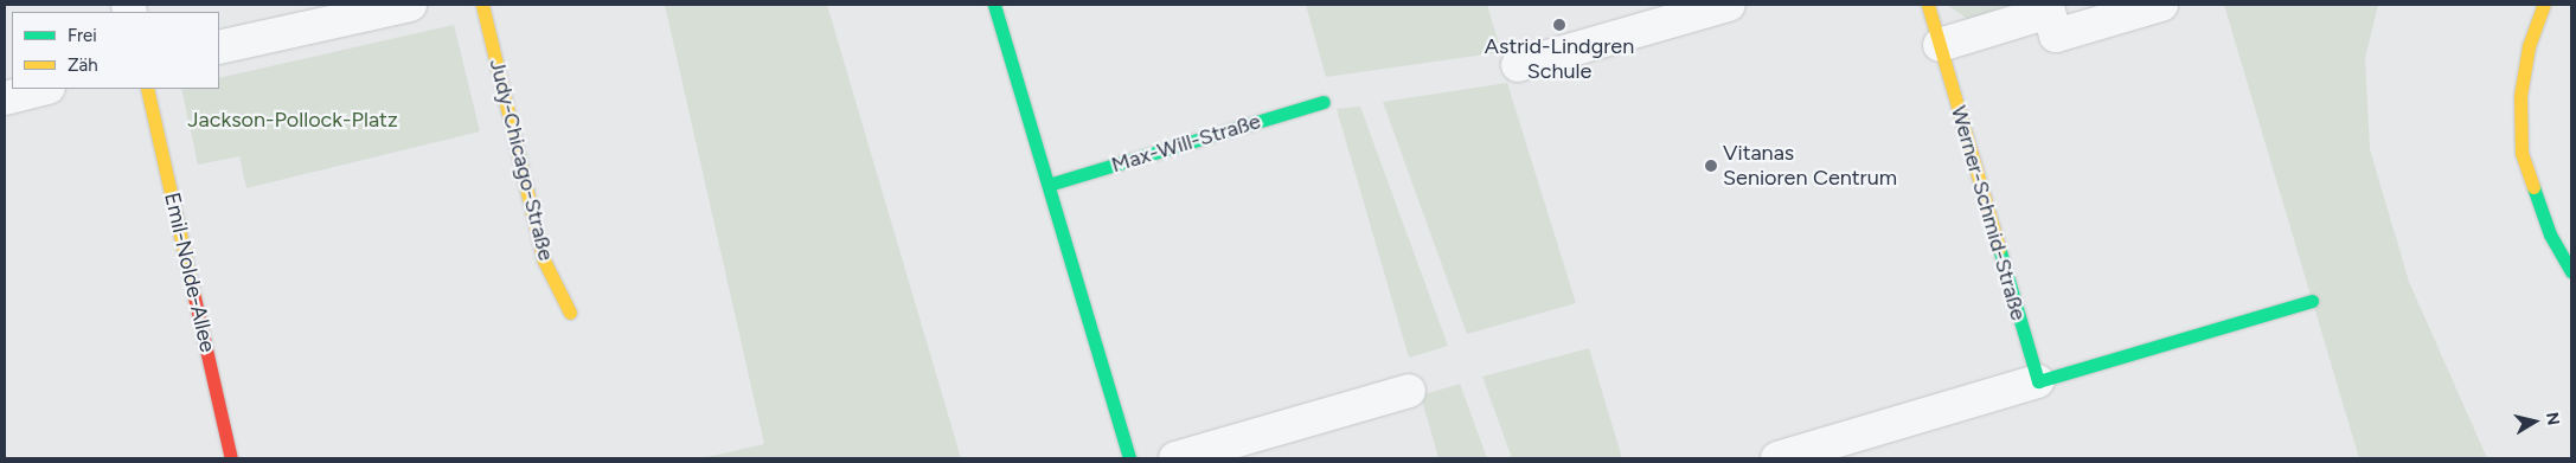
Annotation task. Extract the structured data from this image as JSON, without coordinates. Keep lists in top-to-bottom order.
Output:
{
  "streets": {
    "street": [
      "Max-Will-Straße",
      "Judy-Chicago-Straße",
      "Werner-Schmid-Straße",
      "Emil-Nolde-Allee"
    ]
  },
  "parks": ["Jackson-Pollock-Platz"],
  "places": ["Astrid-Lindgren Schule", "Vitanas Senioren Centrum"],
  "legend": ["Frei", "Zäh"],
  "north": "right"
}
